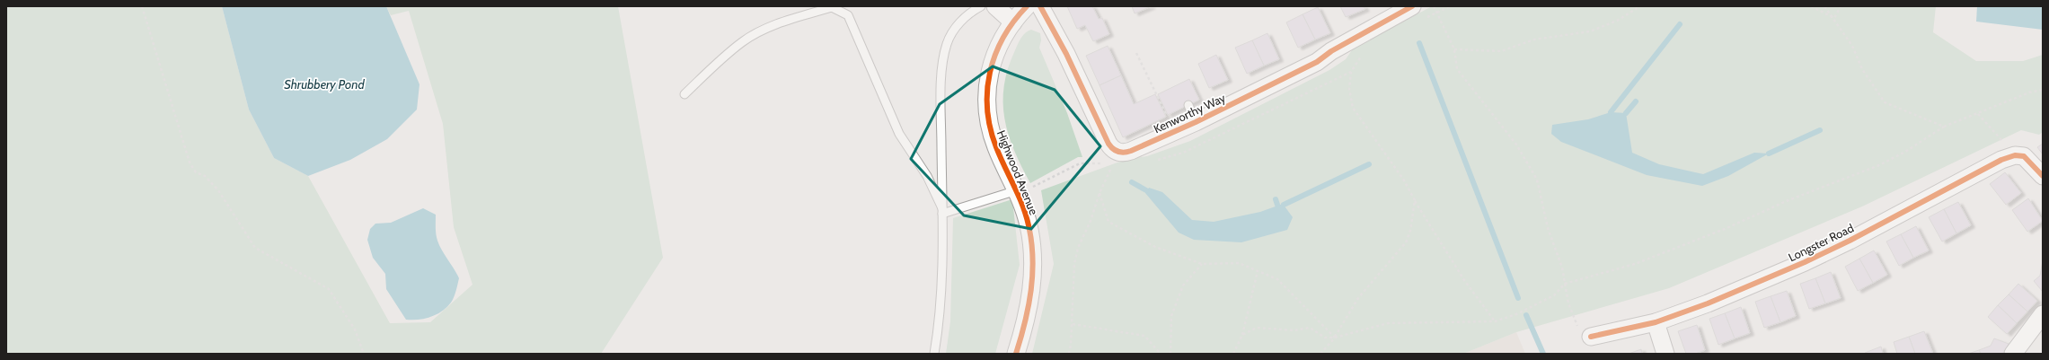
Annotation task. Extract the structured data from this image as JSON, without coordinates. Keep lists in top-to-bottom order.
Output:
{
  "streets": {
    "street": ["Kenworthy Way", "Highwood Avenue", "Longster Road"]
  },
  "water": ["Shrubbery Pond"]
}
